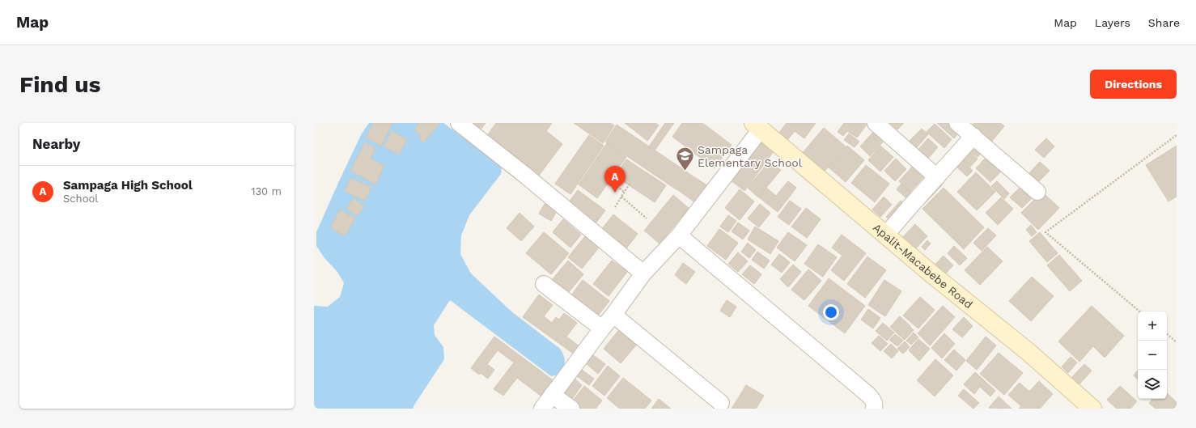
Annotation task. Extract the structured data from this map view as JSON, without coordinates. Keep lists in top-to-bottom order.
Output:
{
  "streets": {
    "main road": ["Apalit-Macabebe Road"]
  },
  "places": {
    "school or university": ["Sampaga Elementary School"]
  },
  "page": {
    "header": "Map",
    "nav": ["Map", "Layers", "Share"],
    "buttons": "Directions",
    "title": "Find us",
    "heading": "Nearby",
    "list": [
      {
        "mark": "A",
        "name": "Sampaga High School",
        "note": "School",
        "value": "130 m"
      }
    ],
    "pins": "A",
    "map_buttons": ["+", "−"]
  }
}
